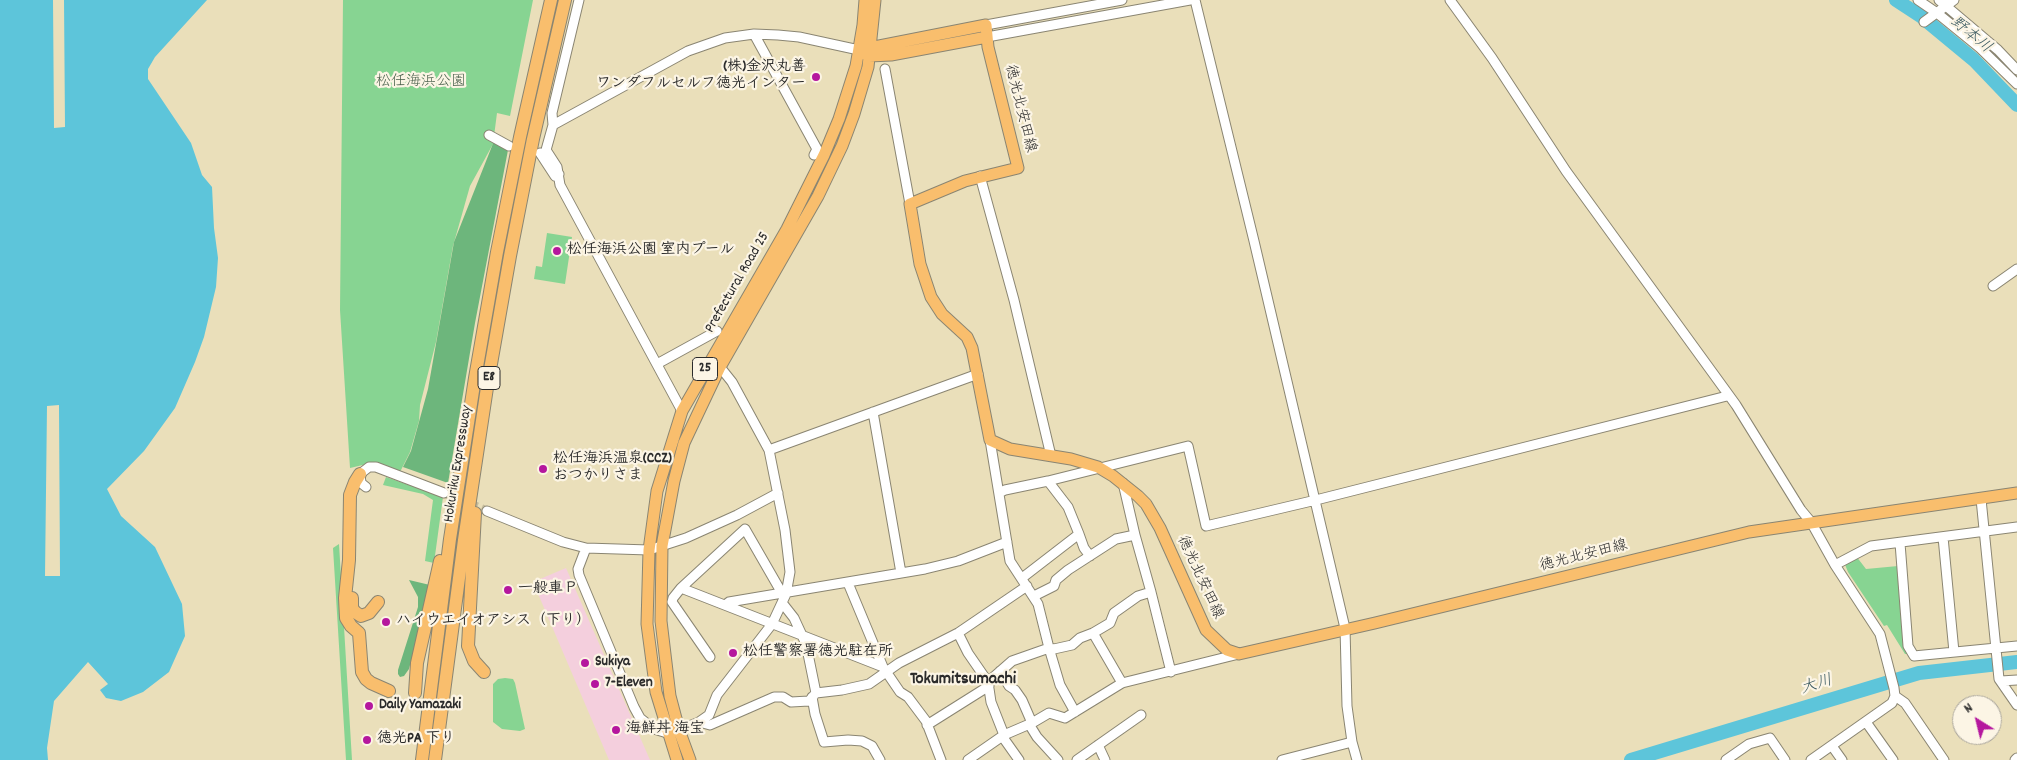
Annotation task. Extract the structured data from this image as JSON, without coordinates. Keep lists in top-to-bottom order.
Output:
{
  "streets": {
    "highway": ["E8", "Hokuriku Expressway"],
    "main road": ["徳光北安田線", "Prefectural Road 25", "25"]
  },
  "districts": ["Tokumitsumachi"],
  "water": ["野本川", "大川"],
  "parks": ["松任海浜公園"],
  "places": [
    "(株)金沢丸善 ワンダフルセルフ徳光インター",
    "松任海浜公園 室内プール",
    "松任海浜温泉(CCZ) おつかりさま",
    "一般車Ｐ",
    "ハイウエイオアシス（下り）",
    "松任警察署徳光駐在所",
    "Sukiya",
    "7-Eleven",
    "Daily Yamazaki",
    "海鮮丼 海宝",
    "徳光PA 下り"
  ],
  "north": "top left"
}
